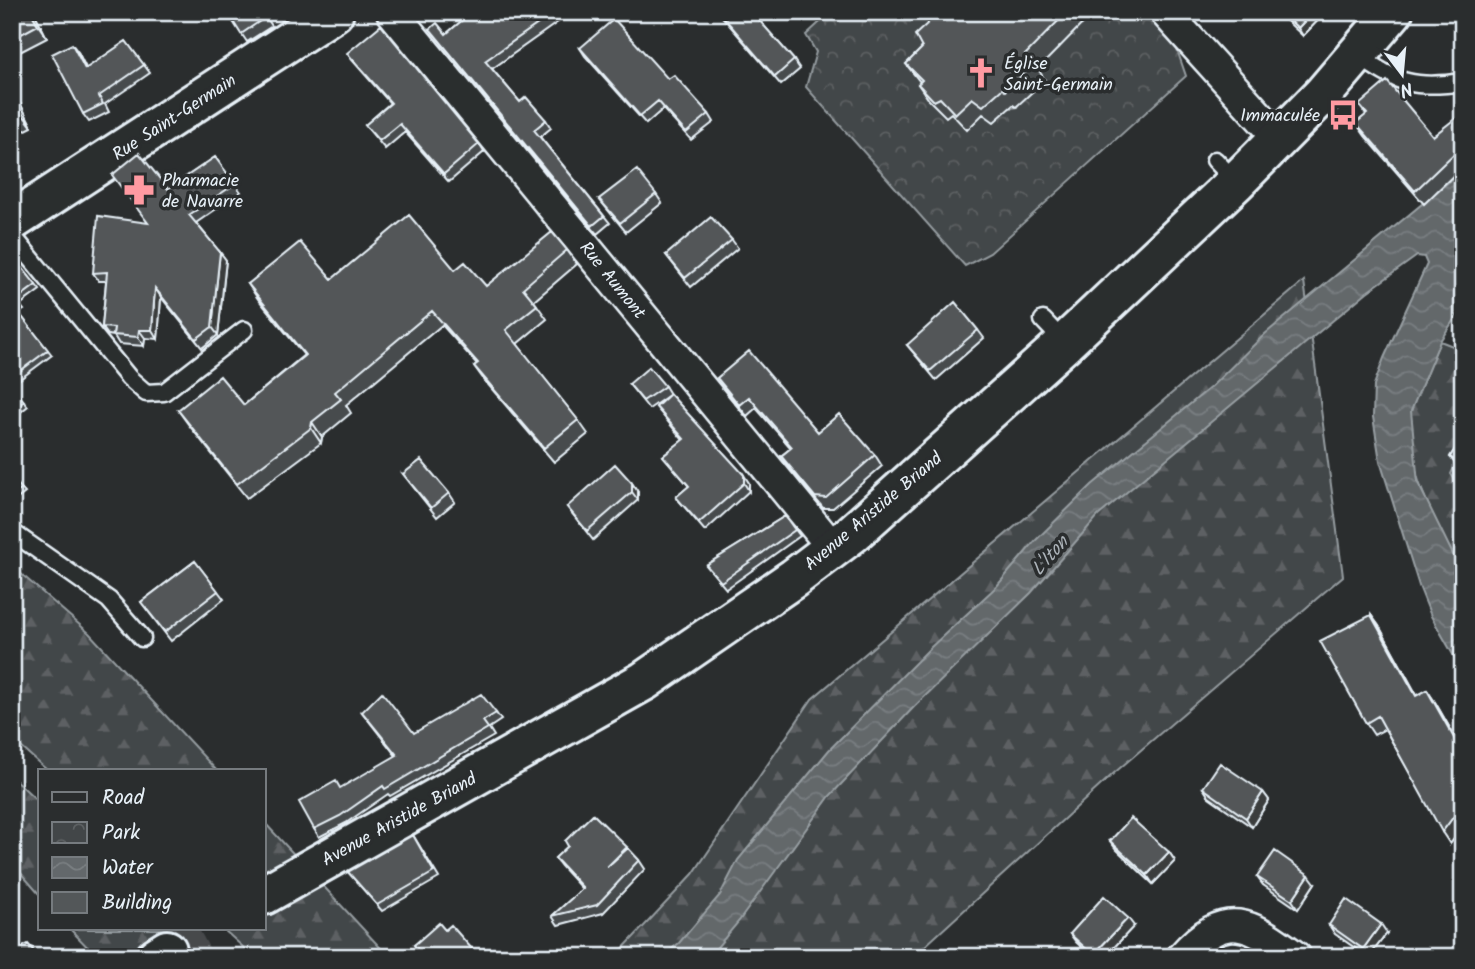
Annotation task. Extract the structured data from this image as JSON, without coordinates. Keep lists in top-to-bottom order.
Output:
{
  "streets": {
    "main road": ["Rue Saint-Germain", "Avenue Aristide Briand"],
    "street": ["Rue Aumont"]
  },
  "crossings": [
    ["Rue Aumont", "Avenue Aristide Briand"]
  ],
  "water": ["L'Iton"],
  "places": {
    "church": ["Église Saint-Germain"],
    "bus stop": ["Immaculée"],
    "pharmacy": ["Pharmacie de Navarre"]
  },
  "legend": [
    "Road",
    "Park",
    "Water",
    "Building"
  ],
  "north": "bottom"
}
